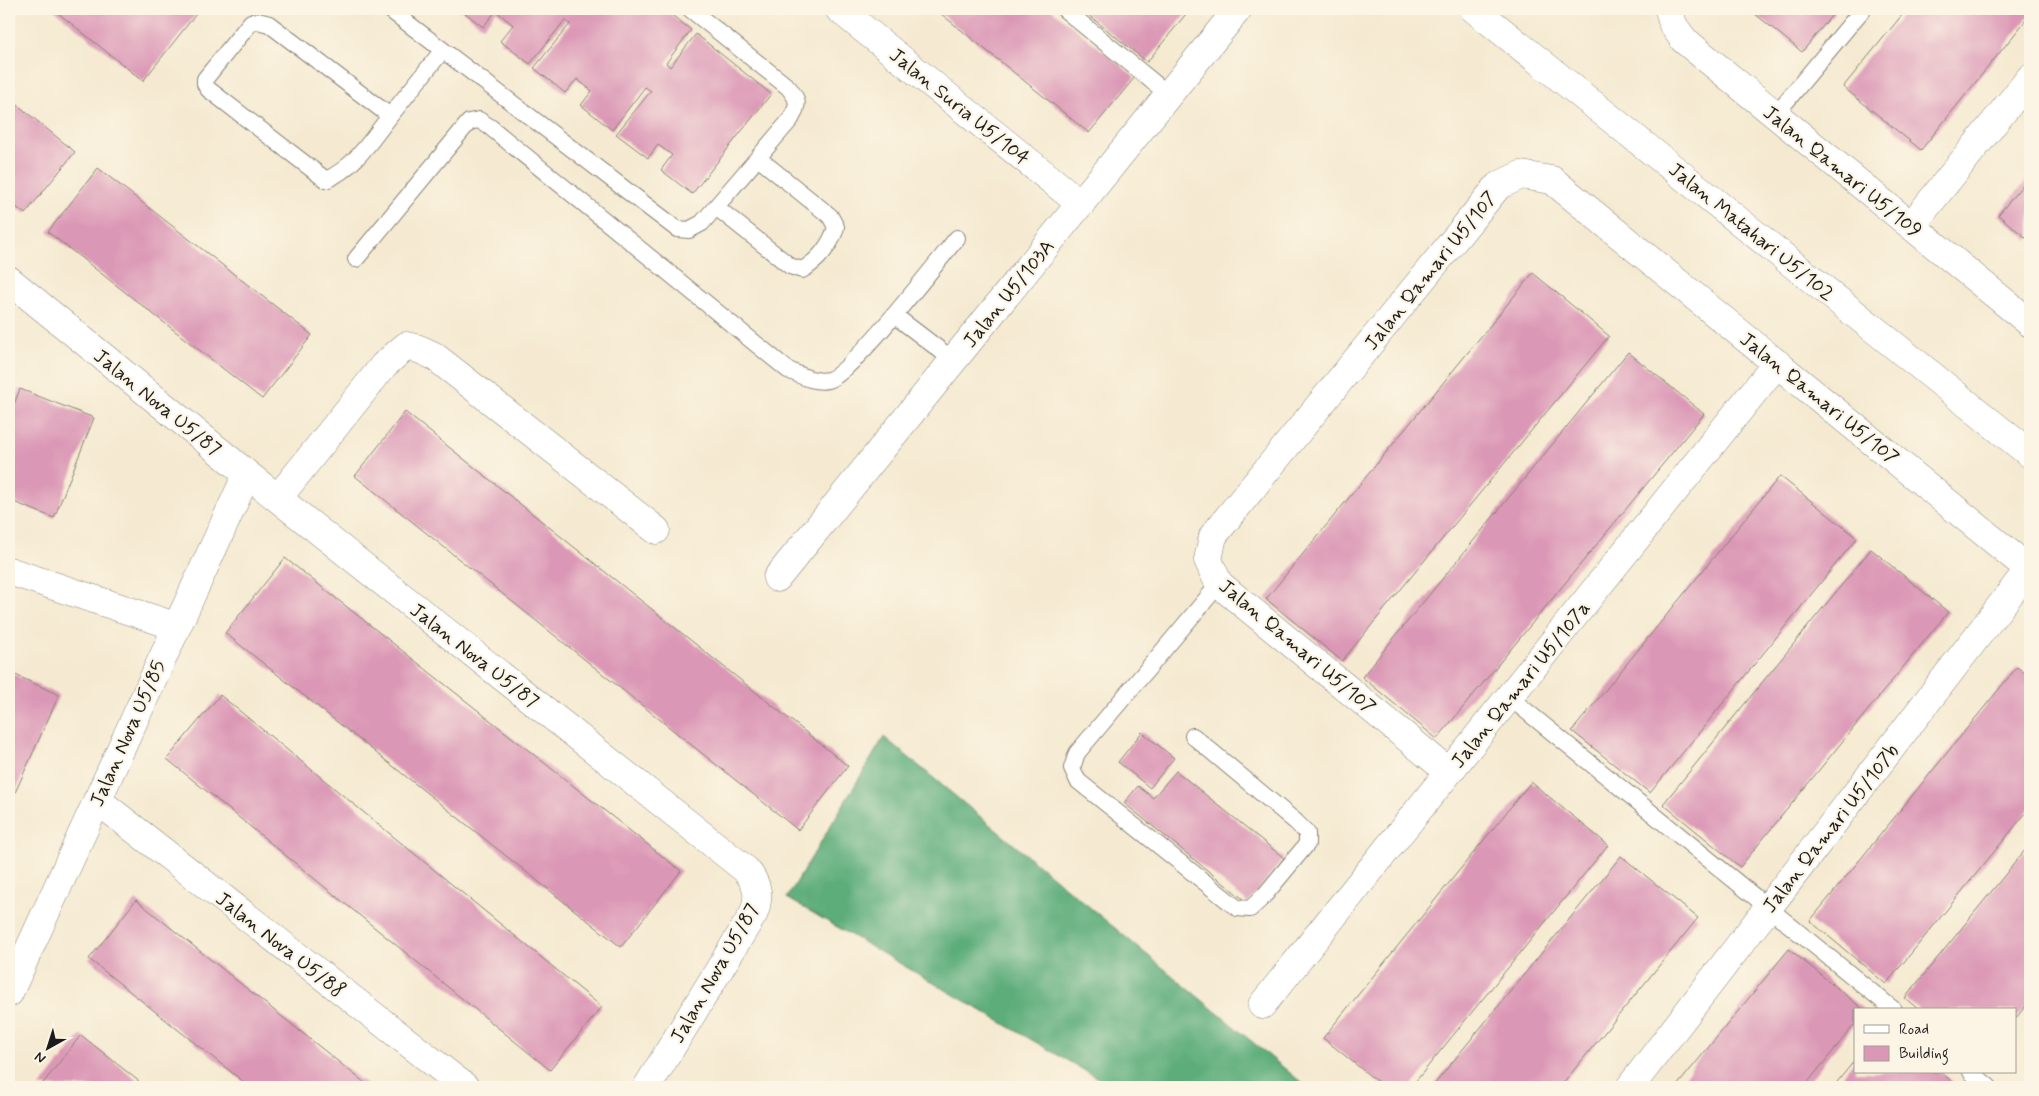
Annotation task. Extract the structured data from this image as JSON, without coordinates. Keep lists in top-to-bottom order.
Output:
{
  "streets": {
    "street": [
      "Jalan Suria U5/104",
      "Jalan Qamari U5/109",
      "Jalan Matahari U5/102",
      "Jalan Qamari U5/107",
      "Jalan U5/103A",
      "Jalan Nova U5/87",
      "Jalan Qamari U5/107a",
      "Jalan Nova U5/85",
      "Jalan Qamari U5/107b",
      "Jalan Nova U5/88"
    ]
  },
  "crossings": [
    ["Jalan Suria U5/104", "Jalan U5/103A"],
    ["Jalan Qamari U5/107", "Jalan Qamari U5/107a"],
    ["Jalan Qamari U5/107", "Jalan Qamari U5/107b"],
    ["Jalan Nova U5/87", "Jalan Nova U5/85"],
    ["Jalan Nova U5/85", "Jalan Nova U5/88"]
  ],
  "legend": ["Road", "Building"],
  "north": "bottom left"
}
